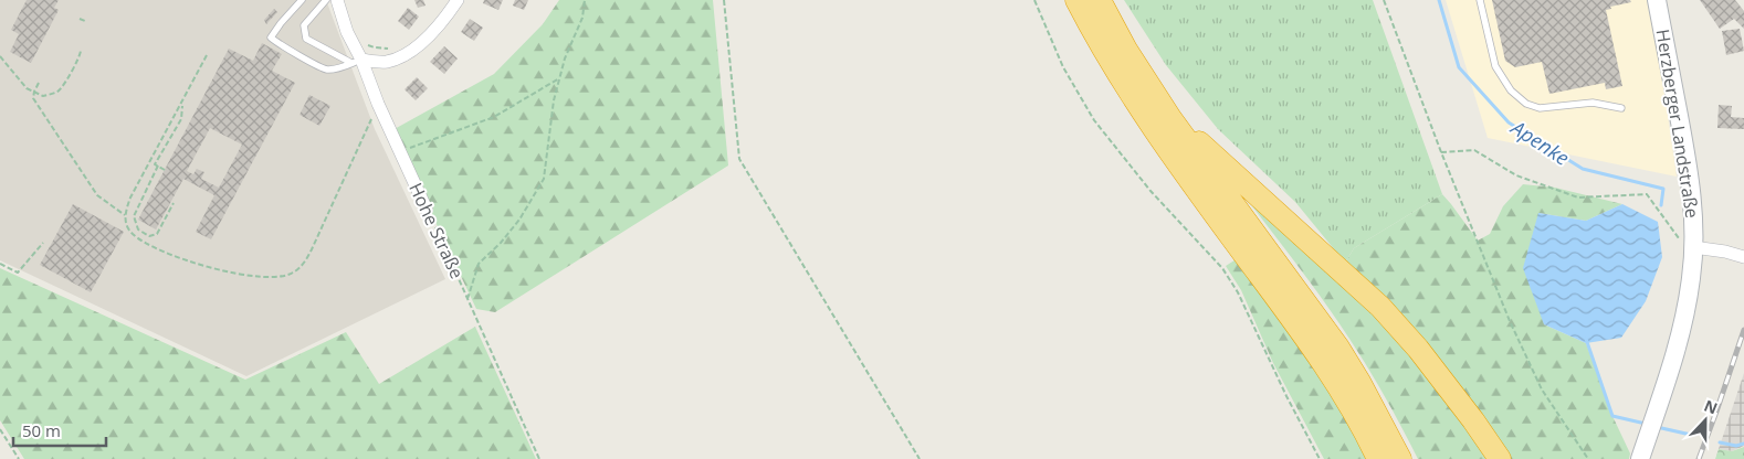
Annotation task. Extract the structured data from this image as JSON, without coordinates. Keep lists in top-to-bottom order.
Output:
{
  "streets": {
    "street": ["Herzberger Landstraße", "Hohe Straße"]
  },
  "water": ["Apenke"],
  "scale_bar": "50 m",
  "north": "top"
}
